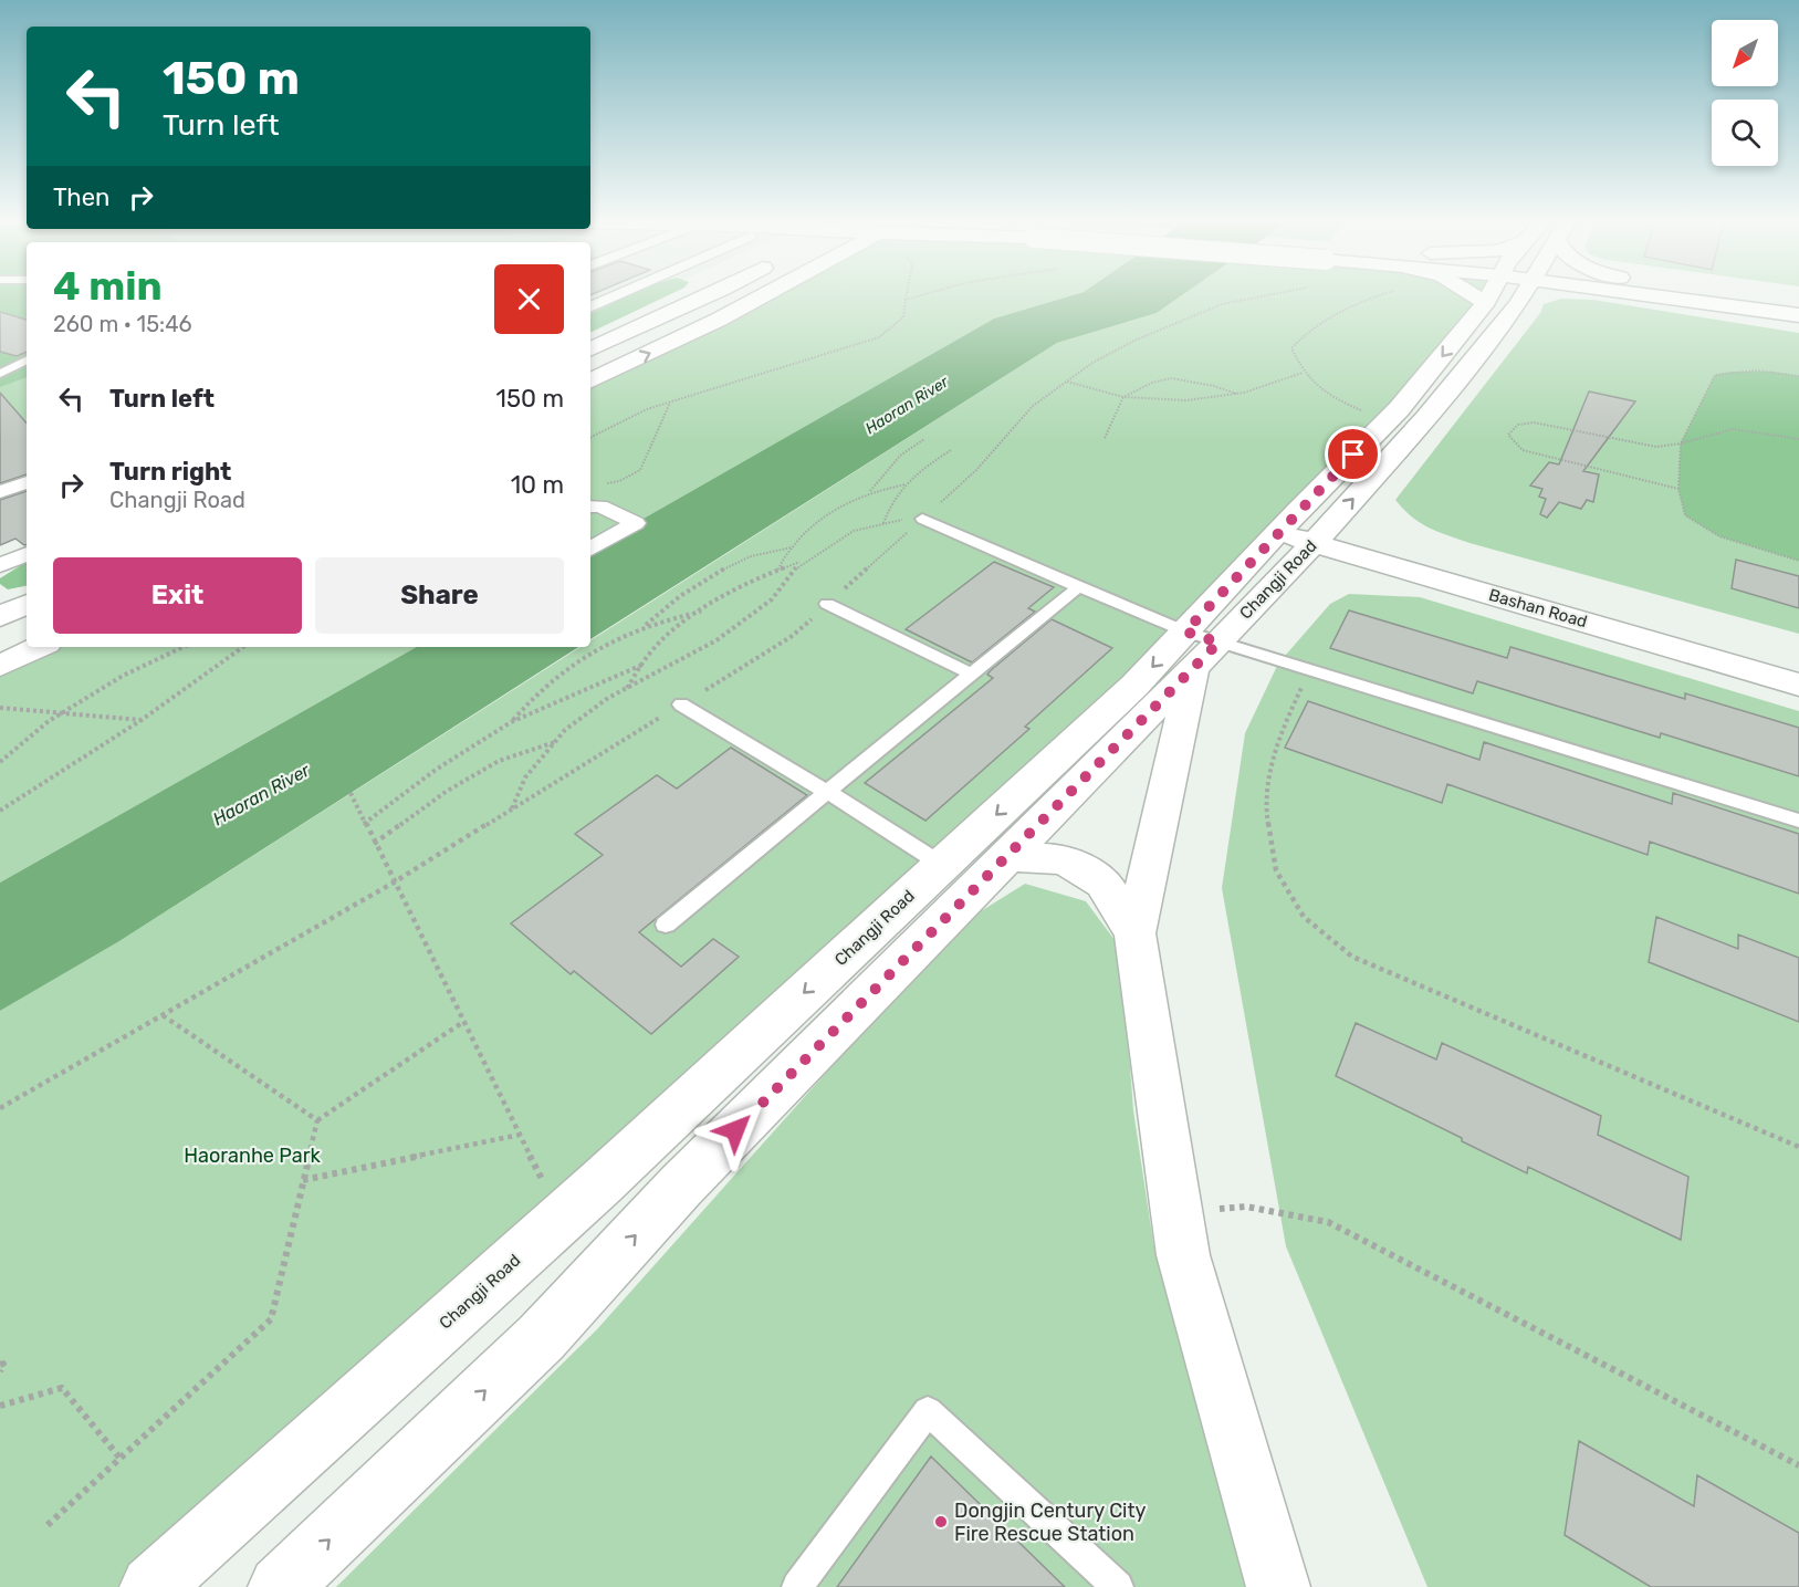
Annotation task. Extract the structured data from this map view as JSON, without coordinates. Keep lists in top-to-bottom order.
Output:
{
  "streets": {
    "street": ["Changji Road", "Bashan Road"]
  },
  "crossings": [
    ["Changji Road", "Bashan Road"]
  ],
  "water": ["Haoran River"],
  "parks": ["Haoranhe Park"],
  "places": ["Dongjin Century City Fire Rescue Station"],
  "north": "bottom left",
  "page": {
    "turn": ["150 m", "Turn left"],
    "then": "Then",
    "heading": ["4 min", "260 m · 15:46"],
    "list": [
      {
        "name": "Turn left",
        "value": "150 m"
      },
      {
        "name": "Turn right",
        "note": "Changji Road",
        "value": "10 m"
      }
    ],
    "buttons": ["Exit", "Share"]
  }
}
